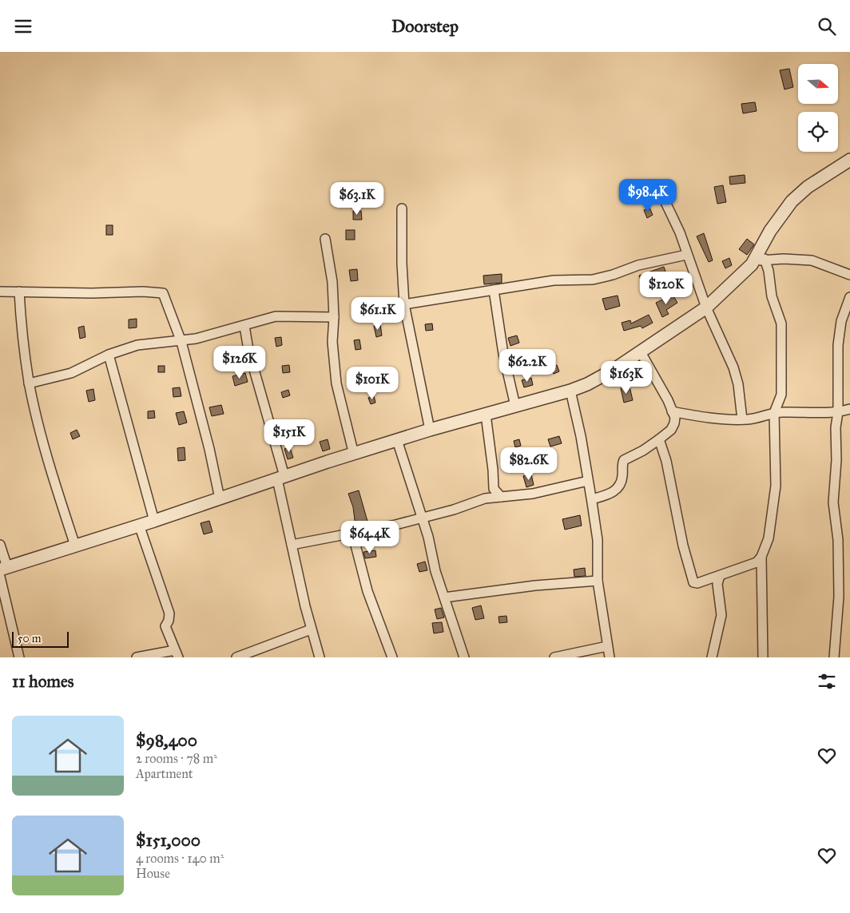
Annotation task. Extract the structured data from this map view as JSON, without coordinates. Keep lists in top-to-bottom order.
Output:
{
  "scale_bar": "50 m",
  "north": "right",
  "page": {
    "header": "Doorstep",
    "price": [
      "$98.4K",
      "$63.1K",
      "$120K",
      "$61.1K",
      "$126K",
      "$62.2K",
      "$163K",
      "$101K",
      "$151K",
      "$82.6K",
      "$64.4K"
    ],
    "scale": "50 m",
    "heading": "11 homes",
    "list": [
      {
        "name": "$98,400",
        "note": "2 rooms · 78 m² · Apartment"
      },
      {
        "name": "$151,000",
        "note": "4 rooms · 140 m² · House"
      }
    ]
  }
}
